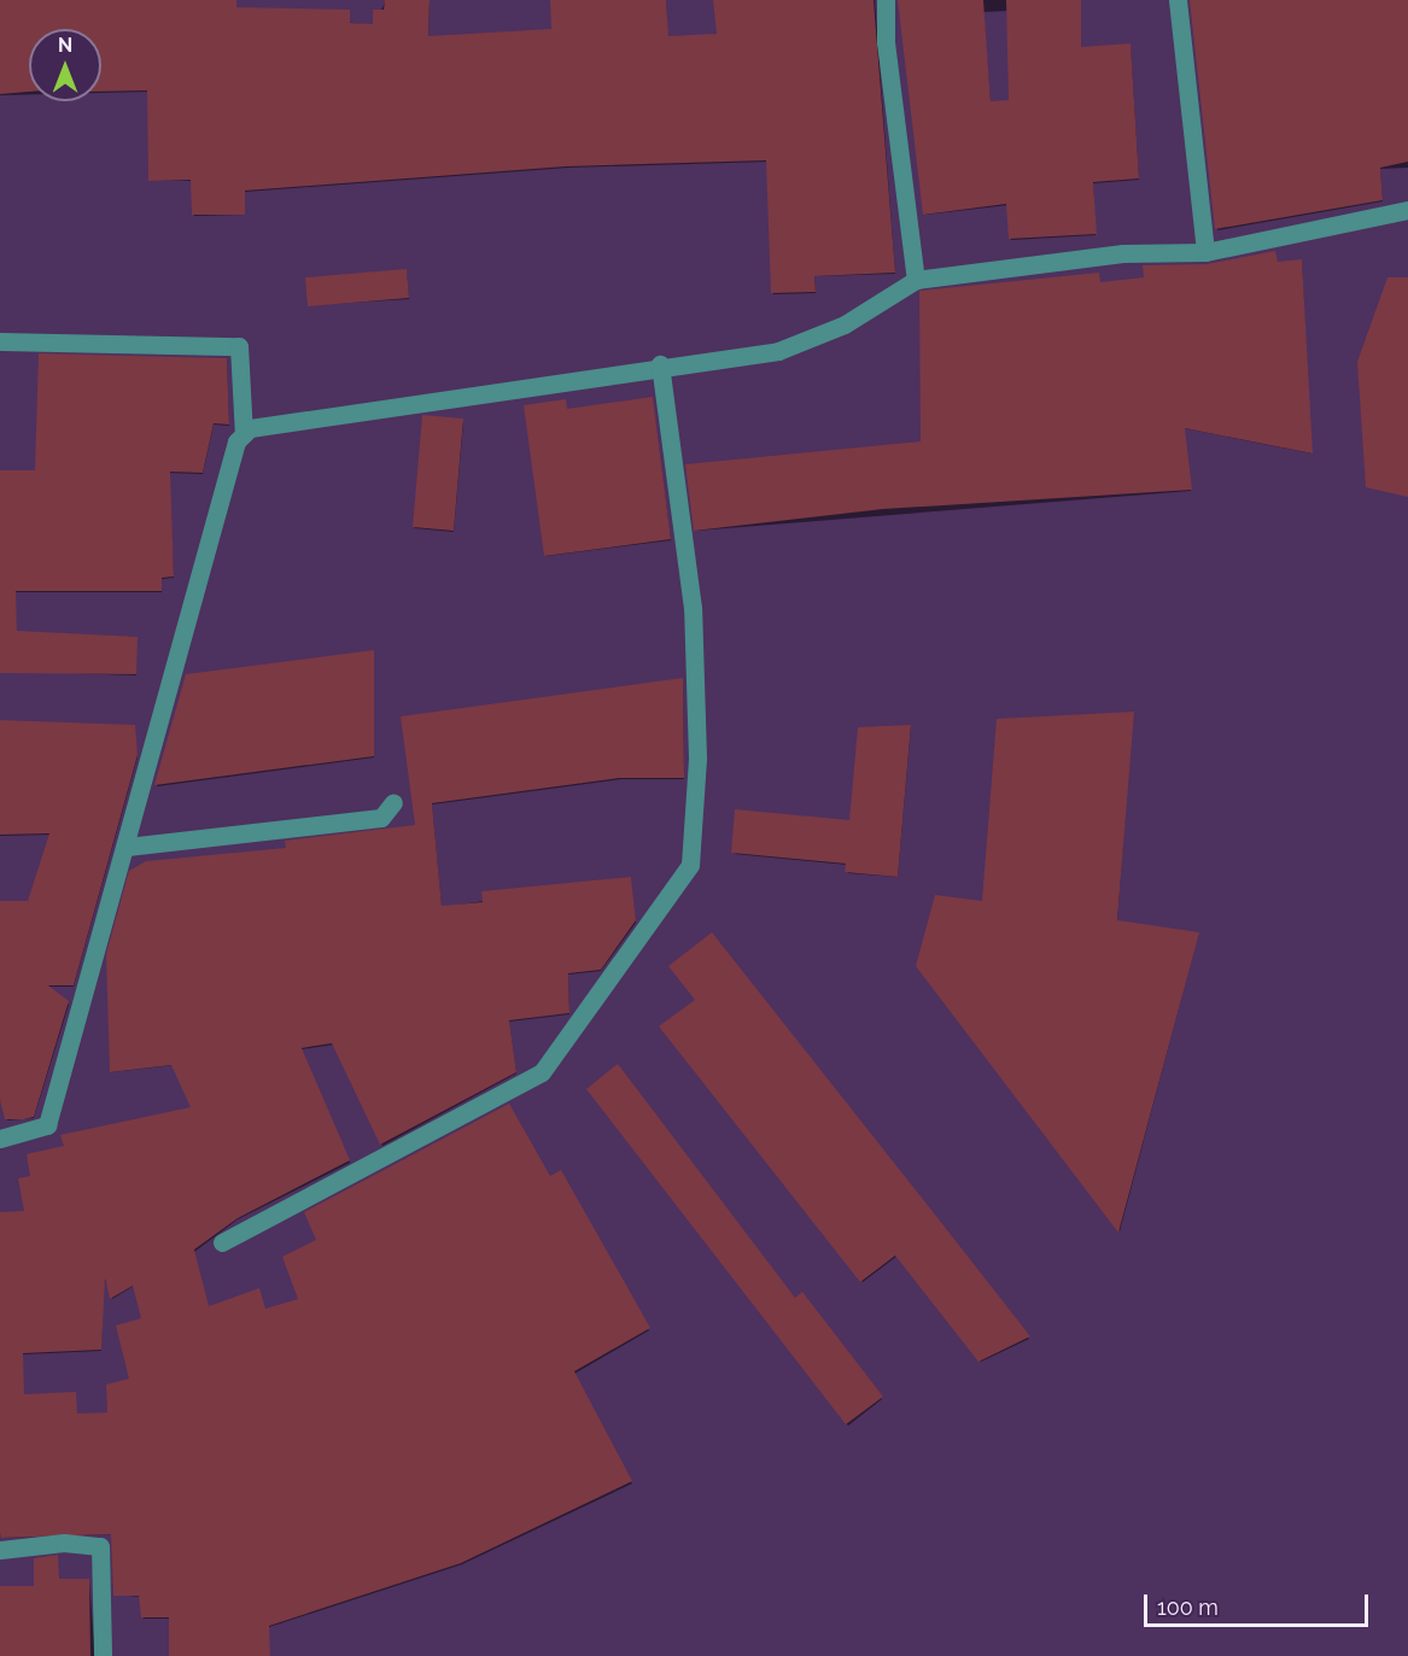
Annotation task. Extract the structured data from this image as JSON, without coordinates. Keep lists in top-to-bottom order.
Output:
{
  "scale_bar": "100 m",
  "north": "top"
}
